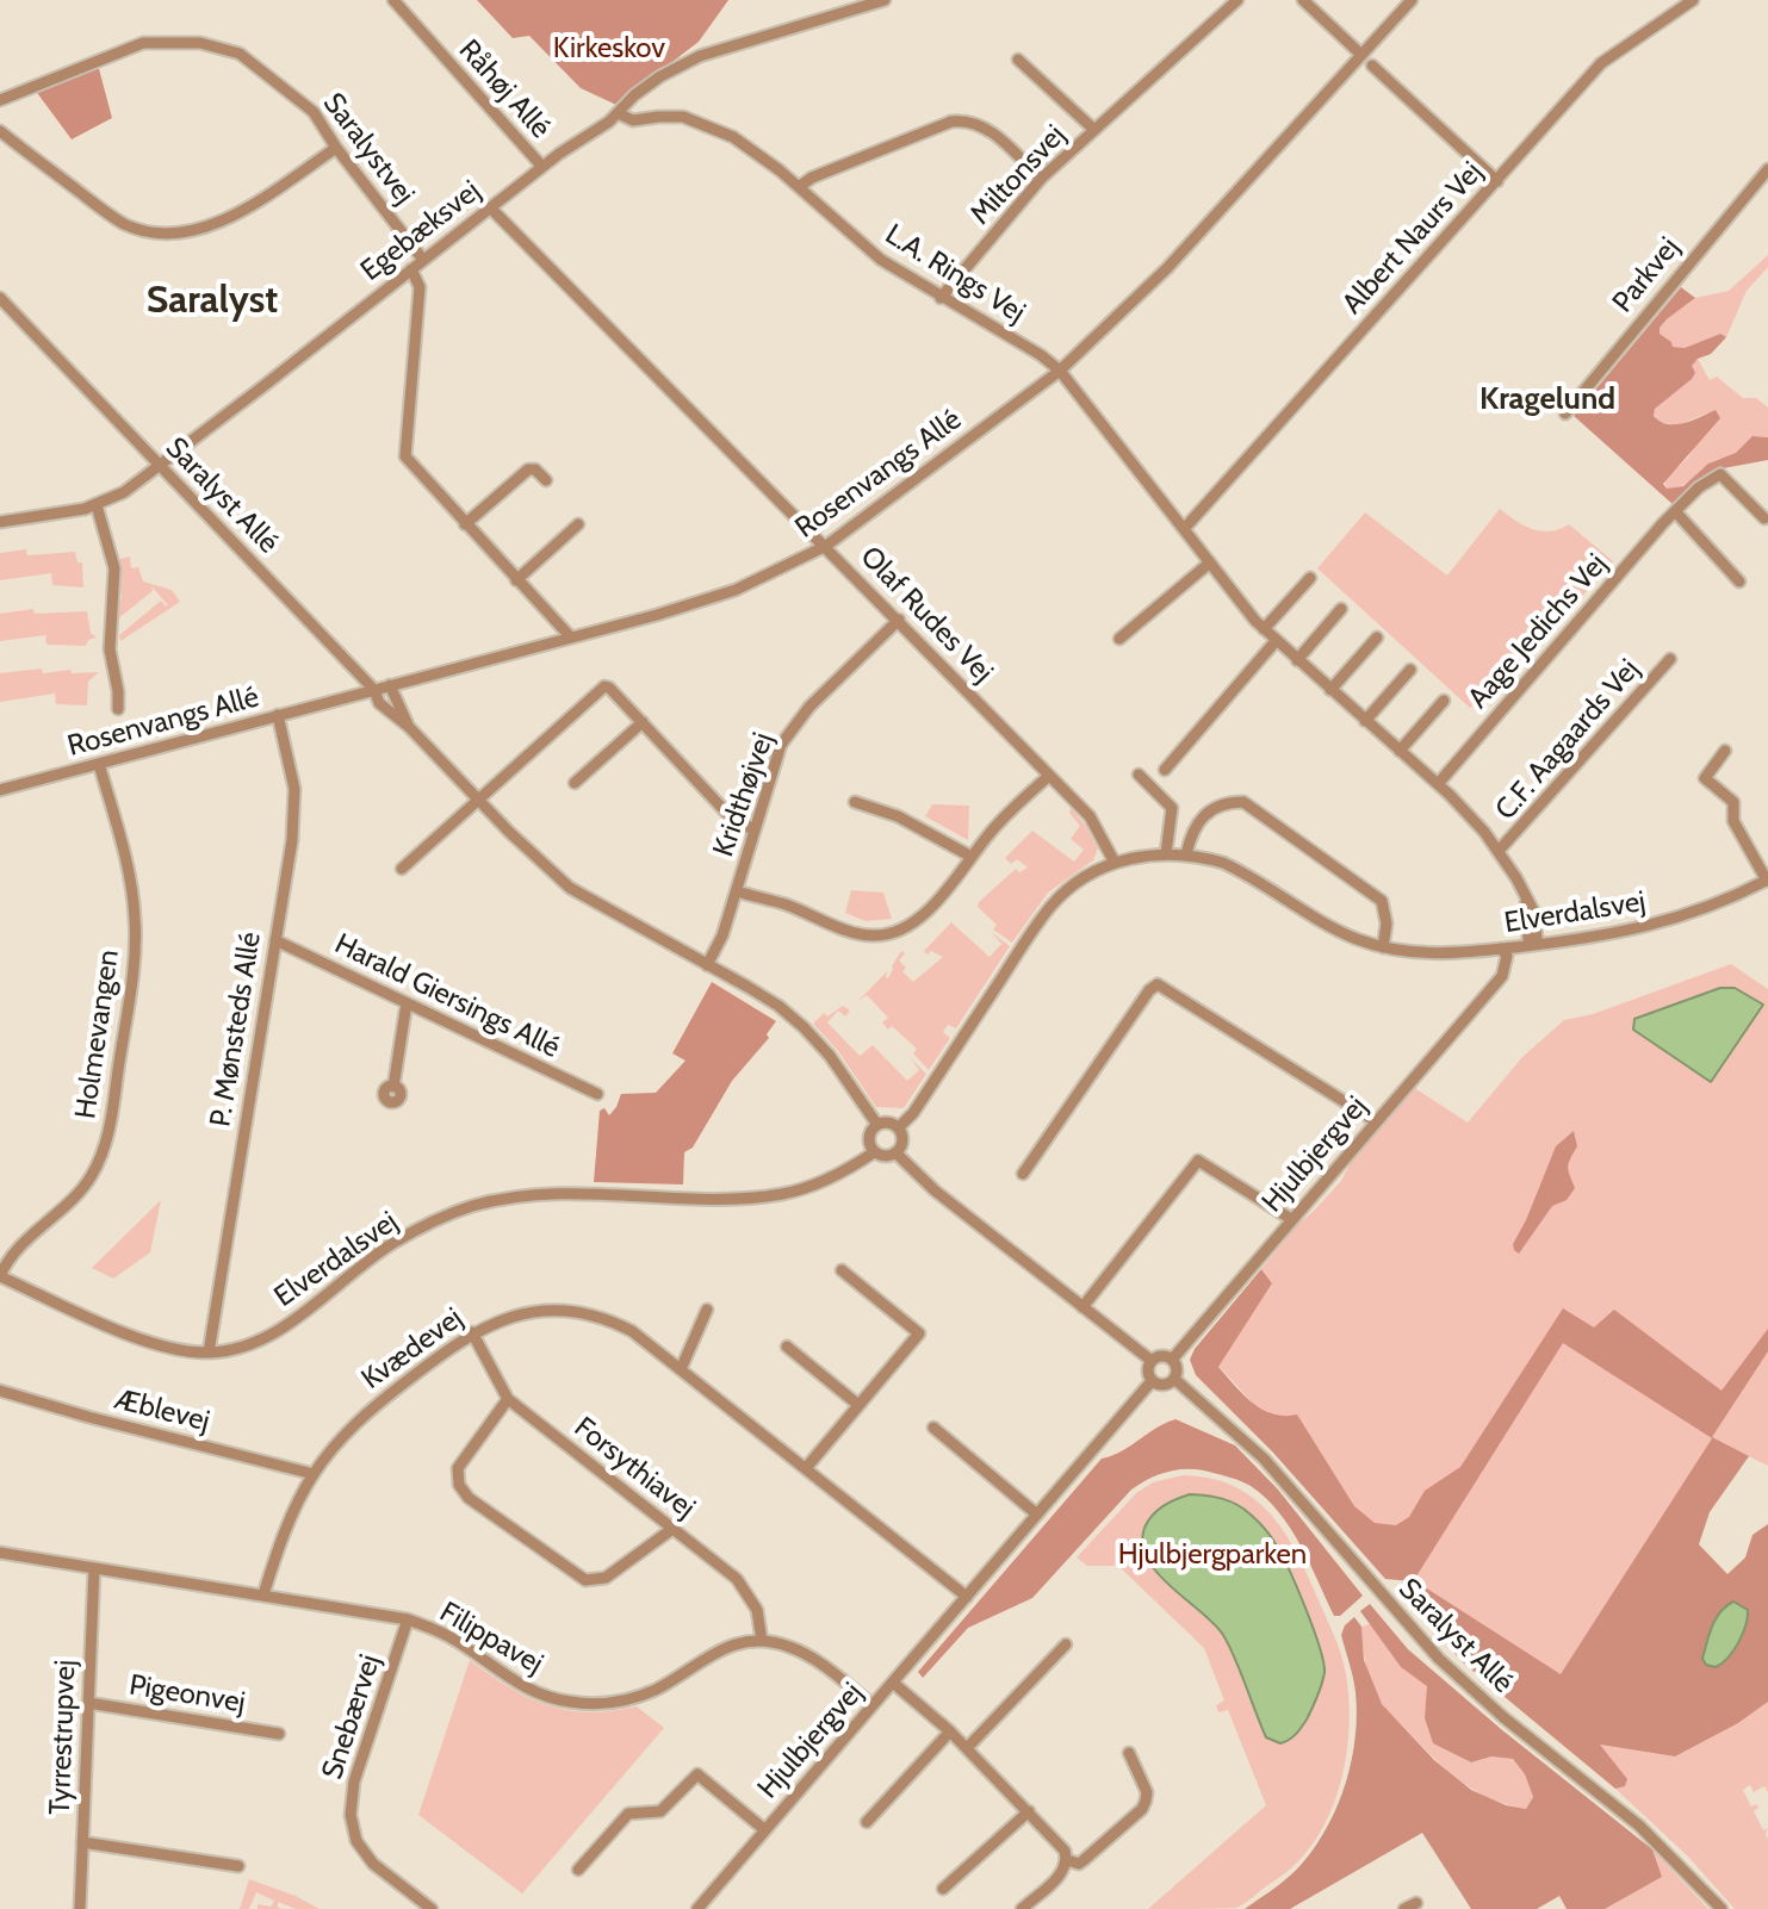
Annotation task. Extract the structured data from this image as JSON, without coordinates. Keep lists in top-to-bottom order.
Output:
{
  "streets": {
    "street": [
      "Råhøj Allé",
      "Saralystvej",
      "Miltonsvej",
      "Egebæksvej",
      "Albert Naurs Vej",
      "L.A. Rings Vej",
      "Parkvej",
      "Rosenvangs Allé",
      "Saralyst Allé",
      "Olaf Rudes Vej",
      "Aage Jedichs Vej",
      "C.F. Aagaards Vej",
      "Kridthøjvej",
      "Elverdalsvej",
      "Harald Giersings Allé",
      "P. Mønsteds Allé",
      "Holmevangen",
      "Hjulbjergvej",
      "Kvædevej",
      "Æblevej",
      "Forsythiavej",
      "Filippavej",
      "Pigeonvej",
      "Snebærvej",
      "Tyrrestrupvej"
    ]
  },
  "crossings": [
    ["Råhøj Allé", "Egebæksvej"],
    ["Saralystvej", "Egebæksvej"],
    ["Miltonsvej", "L.A. Rings Vej"],
    ["Egebæksvej", "L.A. Rings Vej"],
    ["Egebæksvej", "Saralyst Allé"],
    ["Egebæksvej", "Olaf Rudes Vej"],
    ["Albert Naurs Vej", "L.A. Rings Vej"],
    ["L.A. Rings Vej", "Rosenvangs Allé"],
    ["L.A. Rings Vej", "Aage Jedichs Vej"],
    ["L.A. Rings Vej", "C.F. Aagaards Vej"],
    ["L.A. Rings Vej", "Elverdalsvej"],
    ["Rosenvangs Allé", "Saralyst Allé"],
    ["Rosenvangs Allé", "Olaf Rudes Vej"],
    ["Rosenvangs Allé", "P. Mønsteds Allé"],
    ["Rosenvangs Allé", "Holmevangen"],
    ["Saralyst Allé", "Kridthøjvej"],
    ["Saralyst Allé", "Elverdalsvej"],
    ["Saralyst Allé", "Hjulbjergvej"],
    ["Olaf Rudes Vej", "Kridthøjvej"],
    ["Olaf Rudes Vej", "Elverdalsvej"],
    ["Elverdalsvej", "P. Mønsteds Allé"],
    ["Elverdalsvej", "Holmevangen"],
    ["Elverdalsvej", "Hjulbjergvej"],
    ["Harald Giersings Allé", "P. Mønsteds Allé"],
    ["Hjulbjergvej", "Kvædevej"],
    ["Kvædevej", "Æblevej"],
    ["Kvædevej", "Forsythiavej"],
    ["Kvædevej", "Filippavej"],
    ["Forsythiavej", "Filippavej"],
    ["Filippavej", "Snebærvej"],
    ["Filippavej", "Tyrrestrupvej"],
    ["Pigeonvej", "Tyrrestrupvej"]
  ],
  "districts": ["Saralyst", "Kragelund"],
  "parks": ["Kirkeskov", "Hjulbjergparken"]
}
